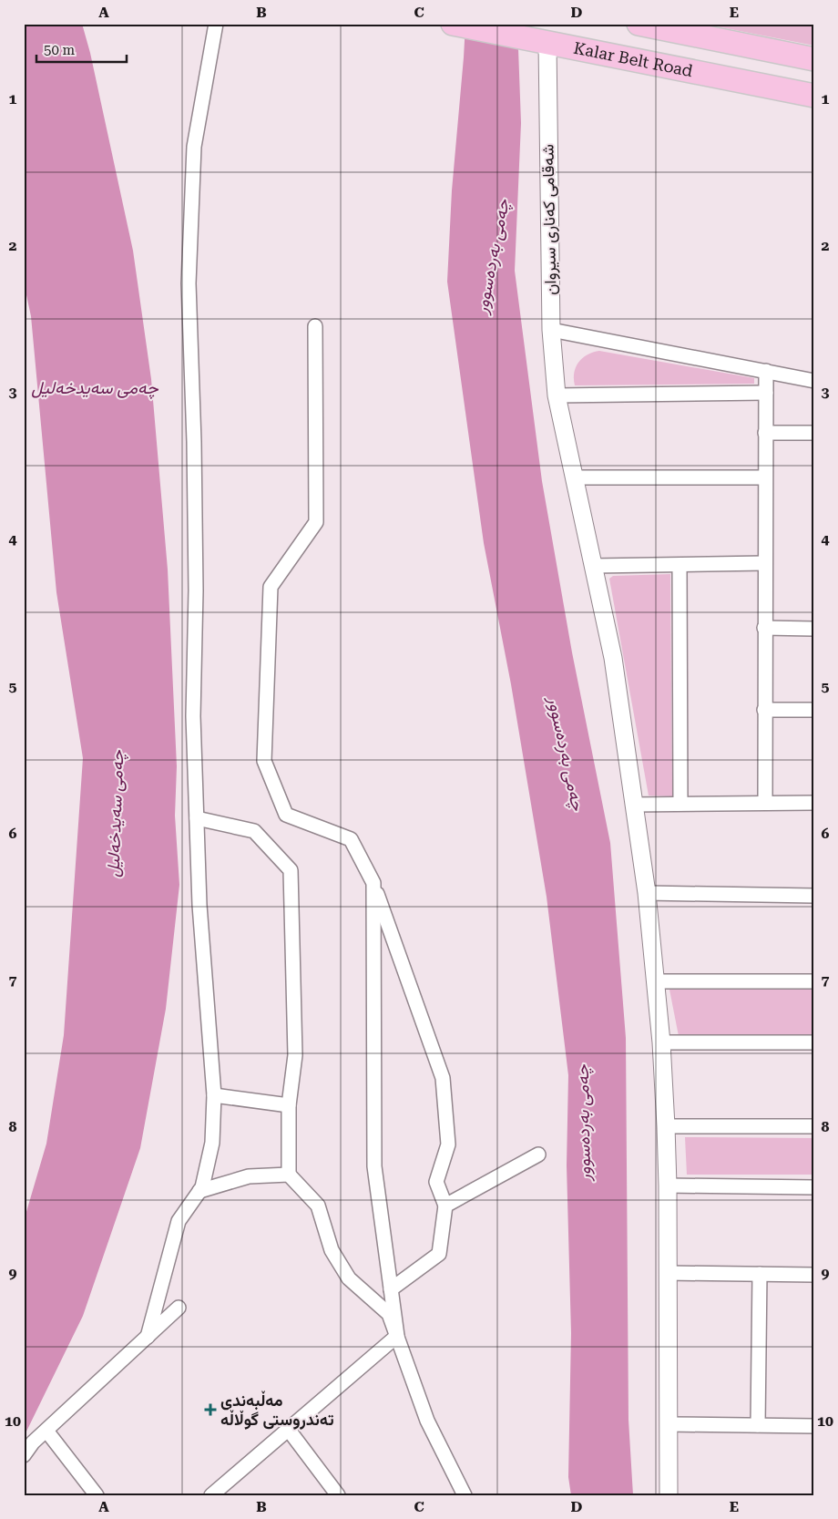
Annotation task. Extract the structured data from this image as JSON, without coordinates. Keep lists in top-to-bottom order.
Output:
{
  "streets": {
    "highway": ["Kalar Belt Road"],
    "street": ["شەقامی کەناری سیروان"]
  },
  "crossings": [
    ["Kalar Belt Road", "شەقامی کەناری سیروان"]
  ],
  "water": ["چەمی بەردەسوور", "چەمی سەیدخەلیل"],
  "places": {
    "health": ["مەڵبەندی تەندروستی گوڵاڵە"]
  },
  "scale_bar": "50 m",
  "grid": {
    "columns": [
      "A",
      "B",
      "C",
      "D",
      "E"
    ],
    "rows": [
      "1",
      "2",
      "3",
      "4",
      "5",
      "6",
      "7",
      "8",
      "9",
      "10"
    ]
  }
}
